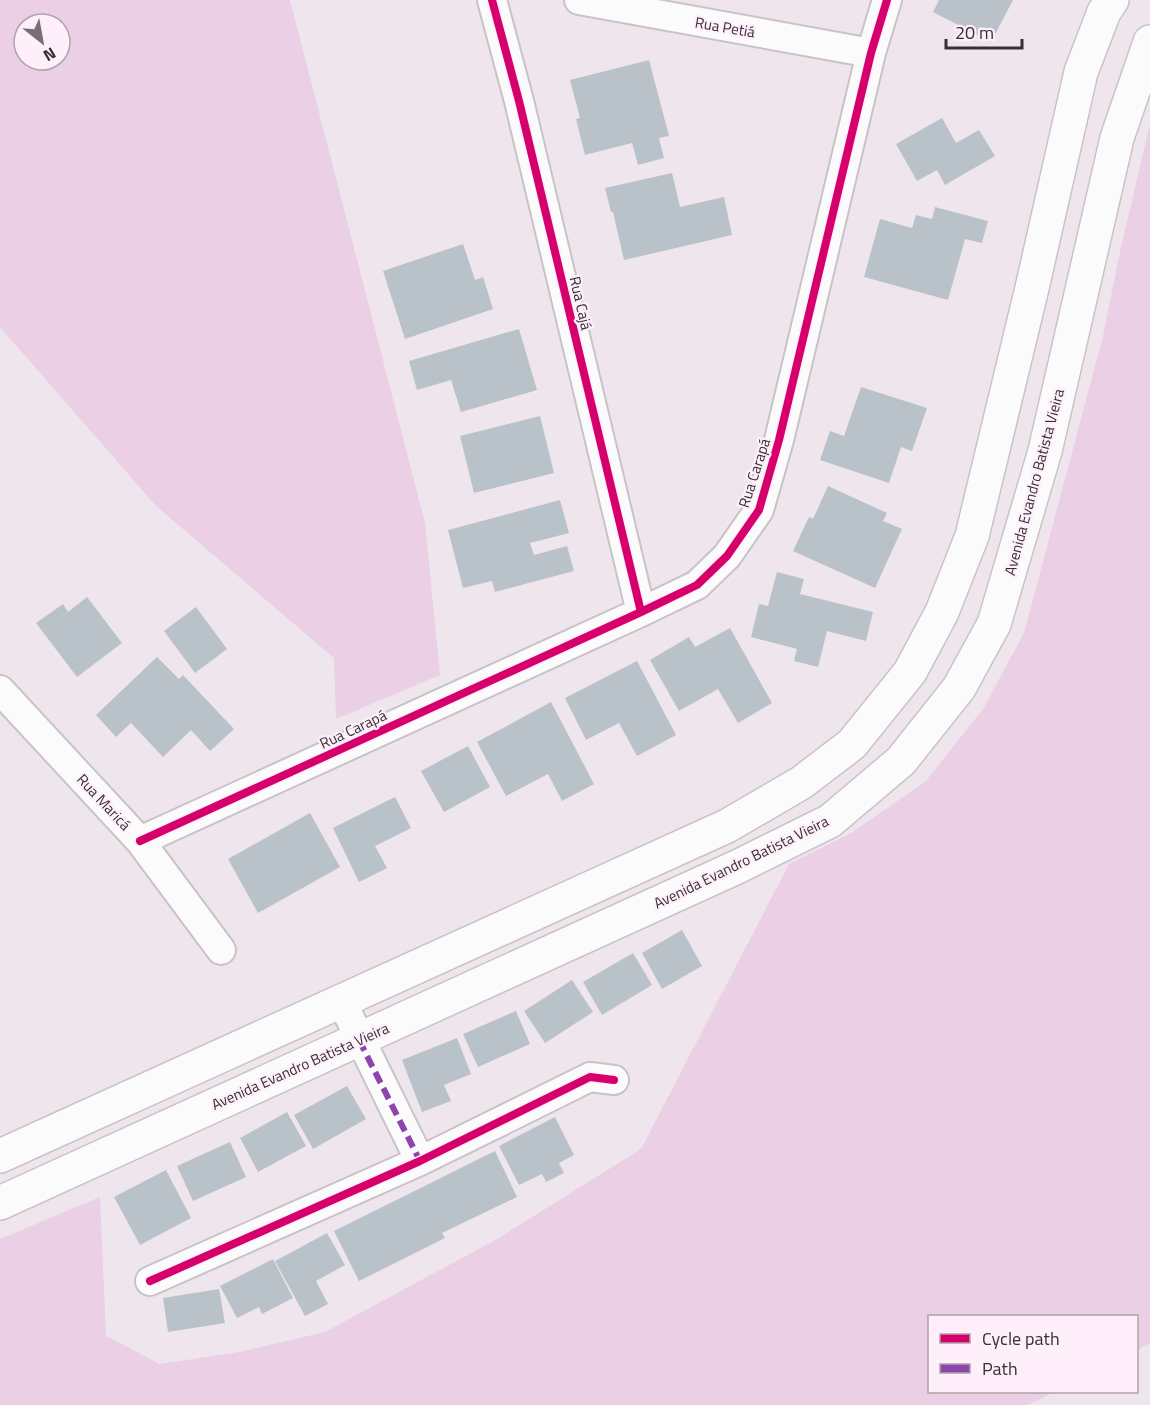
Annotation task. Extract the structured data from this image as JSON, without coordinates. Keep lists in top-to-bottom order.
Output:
{
  "streets": {
    "main road": ["Avenida Evandro Batista Vieira"],
    "street": [
      "Rua Petiá",
      "Rua Cajá",
      "Rua Carapá",
      "Rua Maricá"
    ]
  },
  "crossings": [
    ["Rua Petiá", "Rua Carapá"],
    ["Rua Cajá", "Rua Carapá"],
    ["Rua Carapá", "Rua Maricá"]
  ],
  "legend": ["Cycle path", "Path"],
  "scale_bar": "20 m",
  "north": "bottom right"
}
